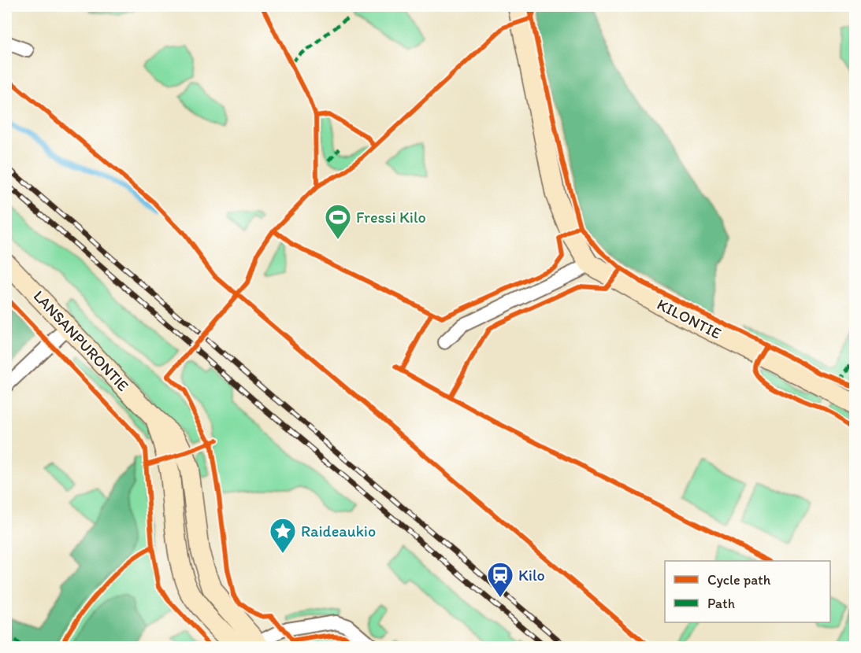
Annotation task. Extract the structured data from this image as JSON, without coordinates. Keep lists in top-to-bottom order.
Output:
{
  "streets": {
    "street": ["KILONTIE", "LANSANPURONTIE"]
  },
  "places": {
    "sports": ["Fressi Kilo"],
    "place": ["Raideaukio"],
    "station": ["Kilo"]
  },
  "legend": ["Cycle path", "Path"]
}
